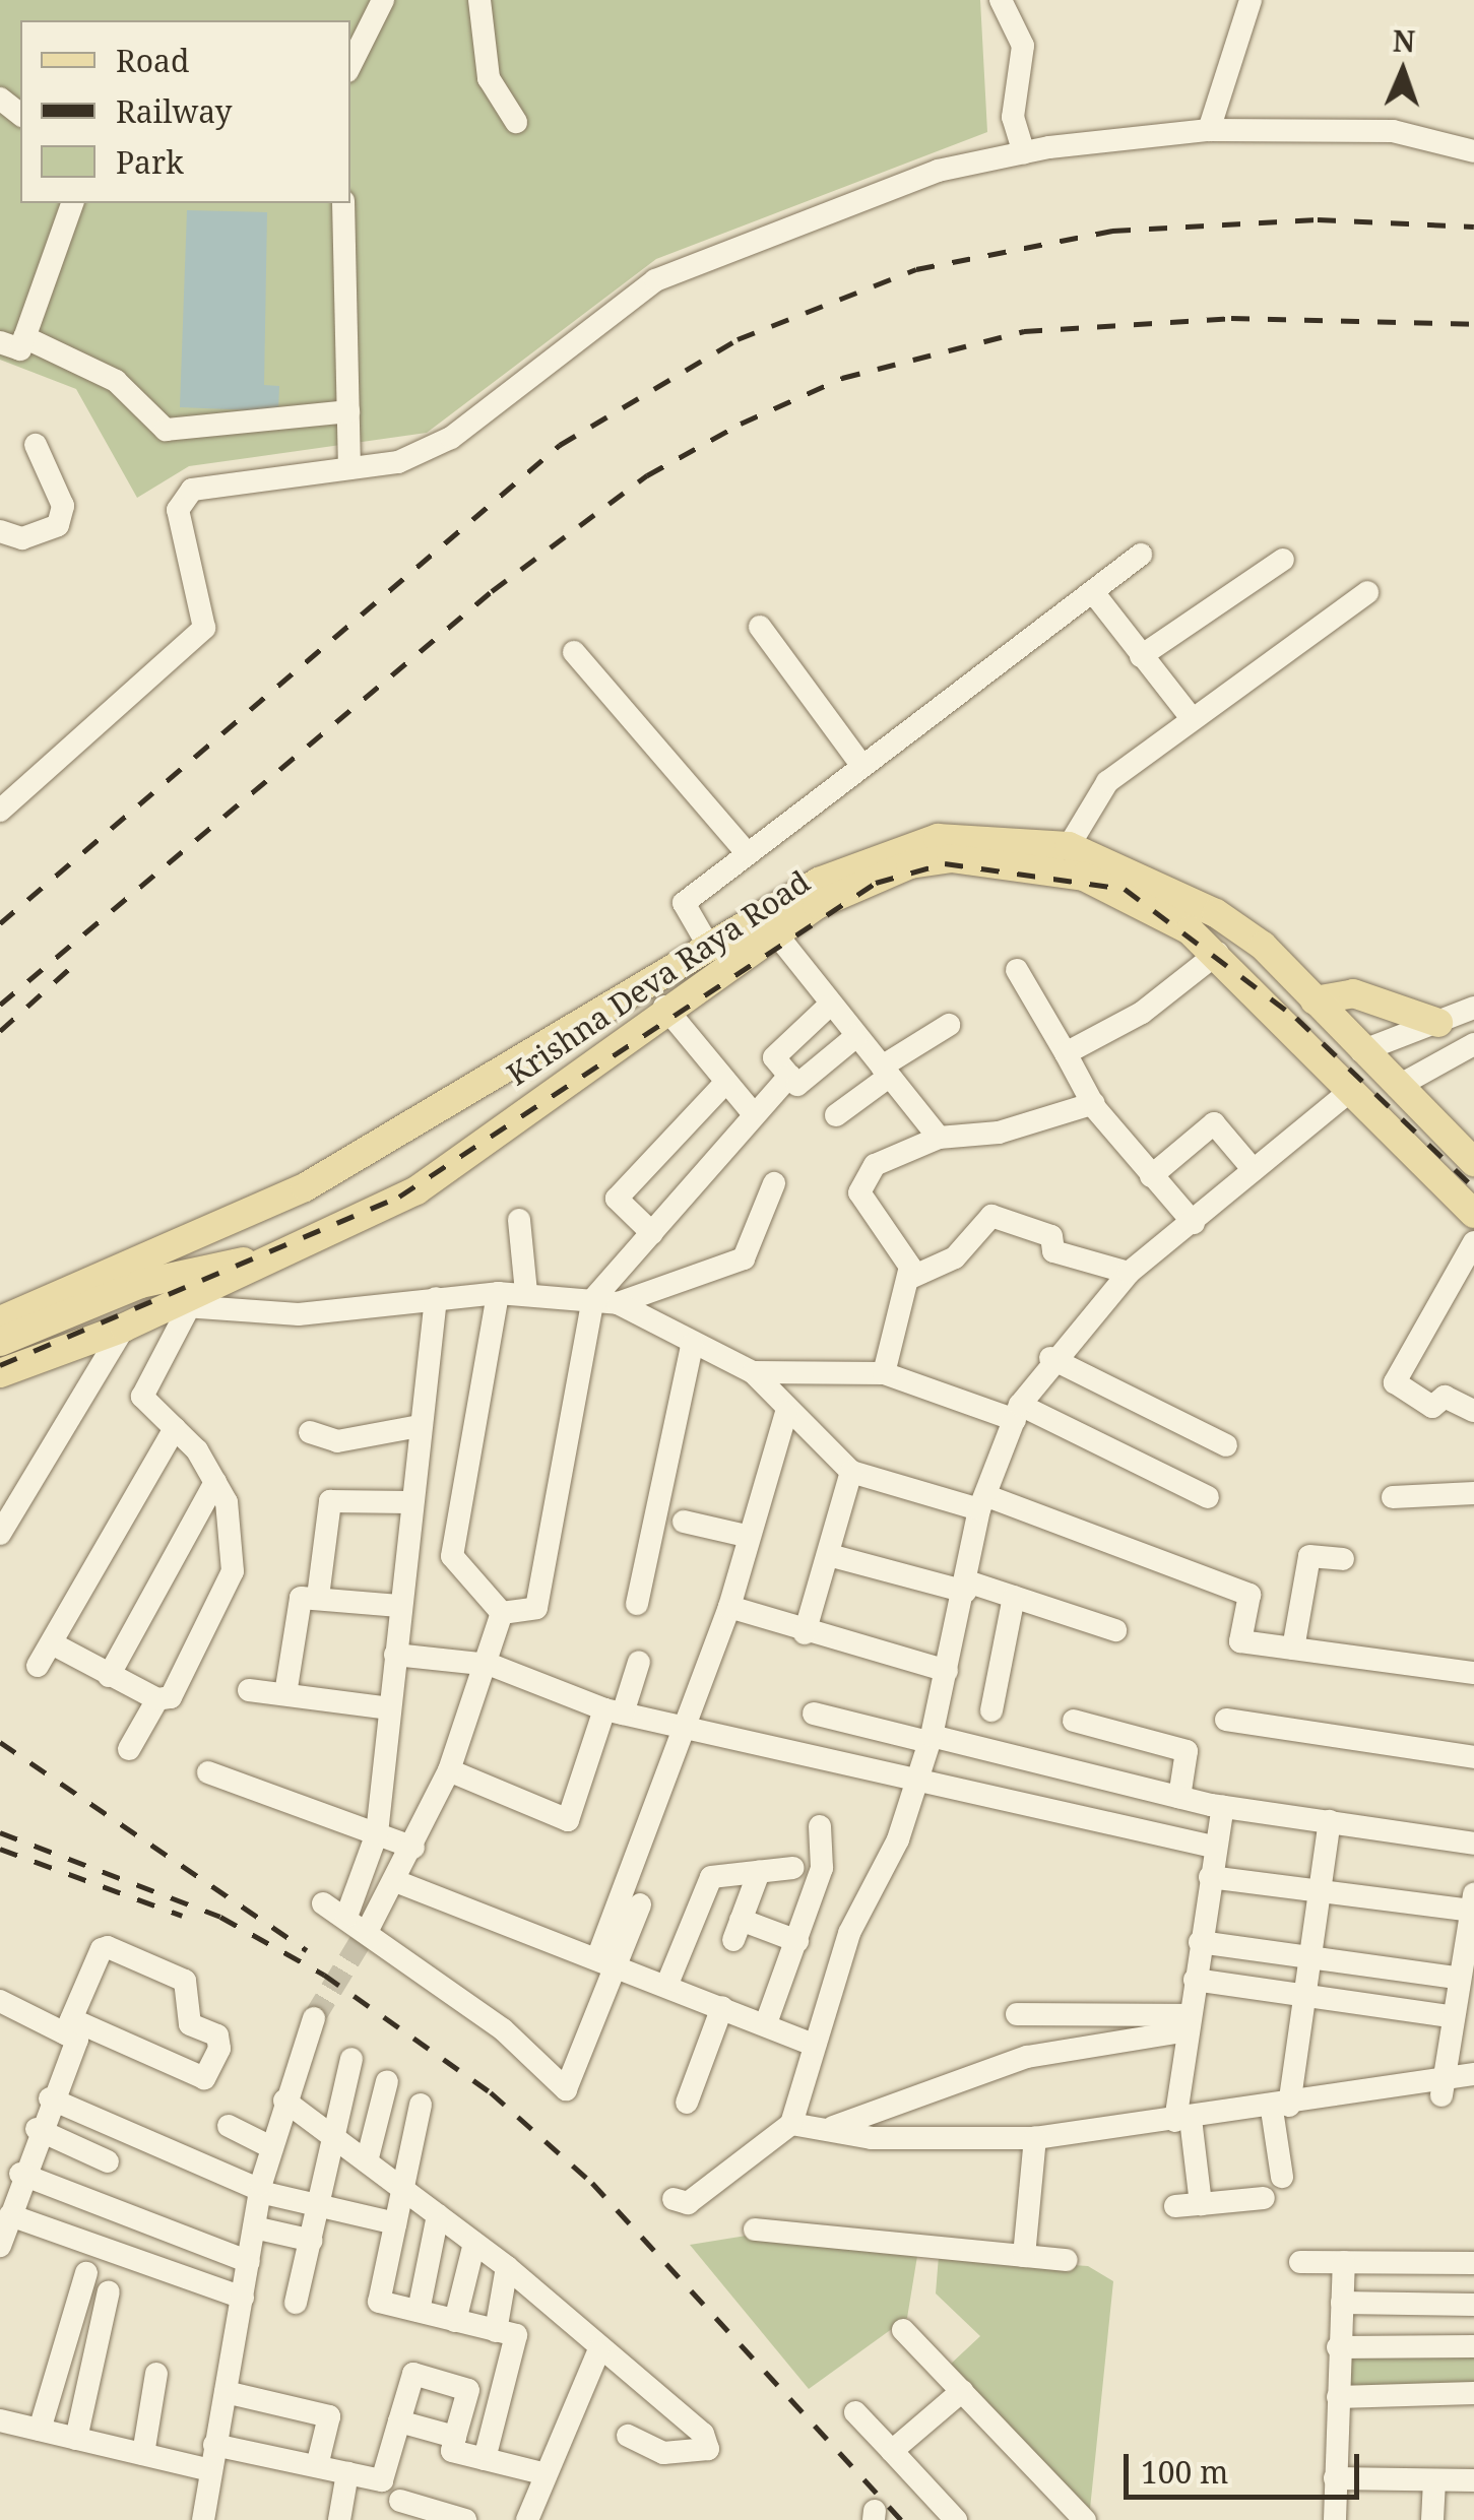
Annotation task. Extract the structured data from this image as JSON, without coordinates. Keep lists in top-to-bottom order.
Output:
{
  "streets": {
    "main road": ["Krishna Deva Raya Road"]
  },
  "legend": ["Road", "Railway", "Park"],
  "scale_bar": "100 m",
  "north": "top"
}
